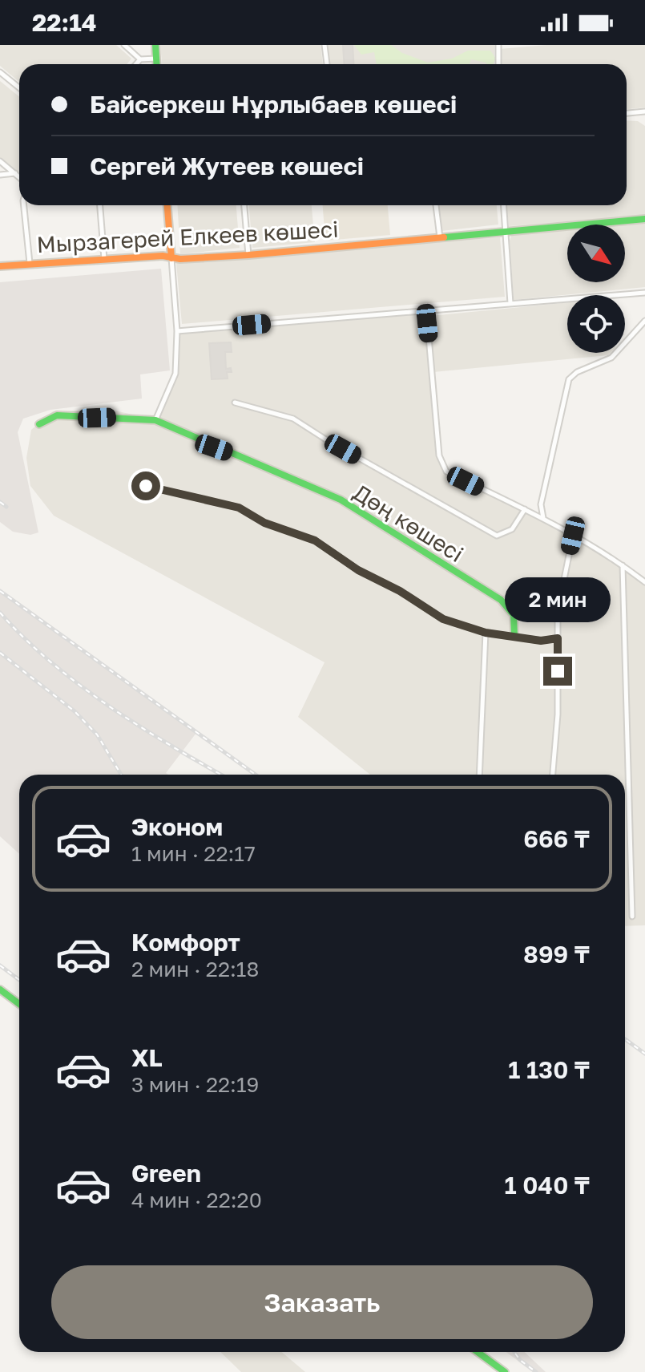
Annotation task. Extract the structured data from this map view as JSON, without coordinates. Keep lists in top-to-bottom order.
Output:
{
  "streets": {
    "street": ["Мырзагерей Елкеев көшесі", "Дөң көшесі"]
  },
  "north": "bottom right",
  "page": {
    "status": "22:14",
    "banner": ["Байсеркеш Нұрлыбаев көшесі", "Сергей Жутеев көшесі"],
    "bubble": "2 мин",
    "list": [
      {
        "name": "Эконом",
        "note": "1 мин · 22:17",
        "value": "666 ₸"
      },
      {
        "name": "Комфорт",
        "note": "2 мин · 22:18",
        "value": "899 ₸"
      },
      {
        "name": "XL",
        "note": "3 мин · 22:19",
        "value": "1 130 ₸"
      },
      {
        "name": "Green",
        "note": "4 мин · 22:20",
        "value": "1 040 ₸"
      }
    ],
    "buttons": "Заказать"
  }
}
